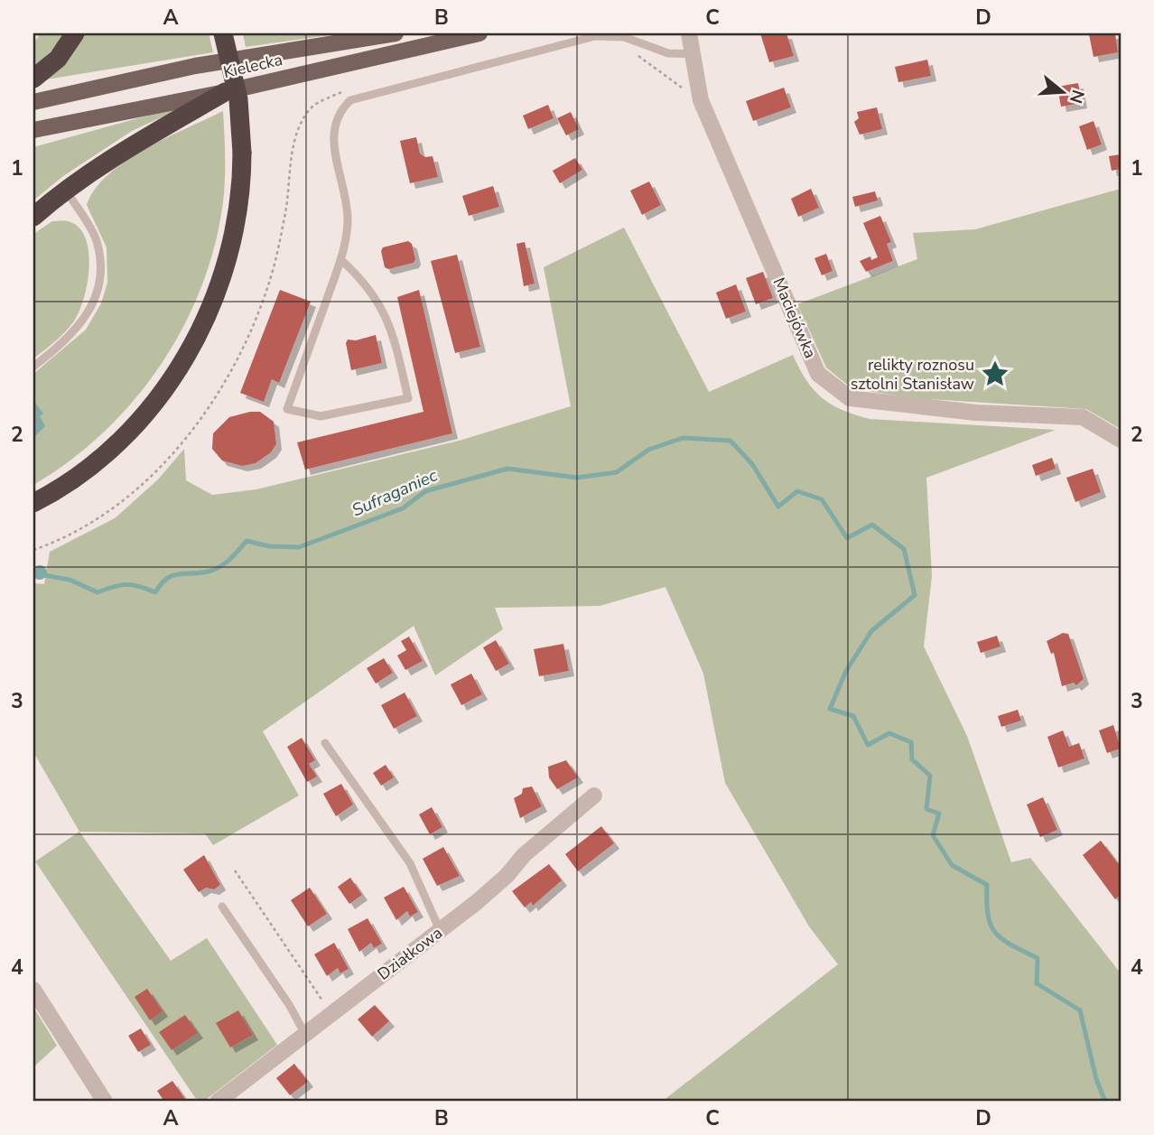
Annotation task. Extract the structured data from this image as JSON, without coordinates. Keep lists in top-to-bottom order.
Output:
{
  "streets": {
    "main road": ["Kielecka"],
    "street": ["Maciejówka", "Działkowa"]
  },
  "water": ["Sufraganiec"],
  "places": {
    "place": ["relikty roznosu sztolni Stanisław"]
  },
  "north": "right",
  "grid": {
    "columns": [
      "A",
      "B",
      "C",
      "D"
    ],
    "rows": [
      "1",
      "2",
      "3",
      "4"
    ]
  }
}
